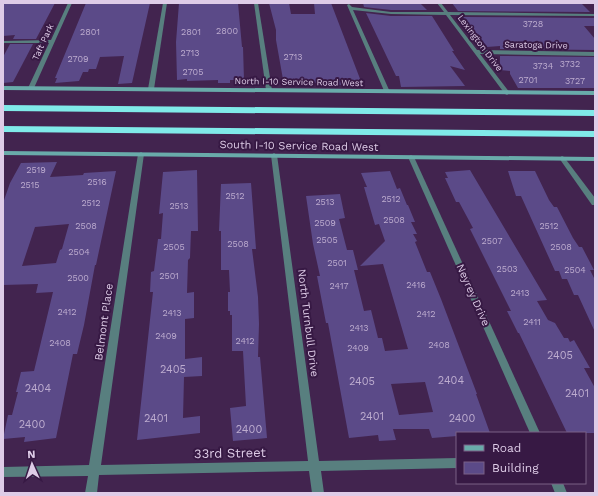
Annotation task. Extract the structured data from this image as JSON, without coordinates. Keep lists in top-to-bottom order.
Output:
{
  "streets": {
    "street": [
      "Taft Park",
      "Lexington Drive",
      "Saratoga Drive",
      "North I-10 Service Road West",
      "South I-10 Service Road West",
      "Neyrey Drive",
      "Belmont Place",
      "North Turnbull Drive",
      "33rd Street"
    ]
  },
  "crossings": [
    ["Taft Park", "North I-10 Service Road West"],
    ["Lexington Drive", "Saratoga Drive"],
    ["Lexington Drive", "North I-10 Service Road West"],
    ["South I-10 Service Road West", "Neyrey Drive"],
    ["South I-10 Service Road West", "Belmont Place"],
    ["South I-10 Service Road West", "North Turnbull Drive"],
    ["Belmont Place", "33rd Street"],
    ["North Turnbull Drive", "33rd Street"]
  ],
  "house_numbers": [
    "3728",
    "2800",
    "2801",
    "2801",
    "2713",
    "2713",
    "2709",
    "3732",
    "3734",
    "2705",
    "2701",
    "3727",
    "2519",
    "2516",
    "2515",
    "2512",
    "2512",
    "2513",
    "2512",
    "2513",
    "2508",
    "2509",
    "2508",
    "2512",
    "2505",
    "2507",
    "2508",
    "2505",
    "2508",
    "2504",
    "2501",
    "2503",
    "2504",
    "2501",
    "2500",
    "2416",
    "2417",
    "2413",
    "2412",
    "2413",
    "2412",
    "2411",
    "2413",
    "2409",
    "2412",
    "2408",
    "2408",
    "2409",
    "2405",
    "2405",
    "2404",
    "2405",
    "2404",
    "2401",
    "2401",
    "2401",
    "2400",
    "2400",
    "2400"
  ],
  "legend": ["Road", "Building"],
  "north": "top"
}
